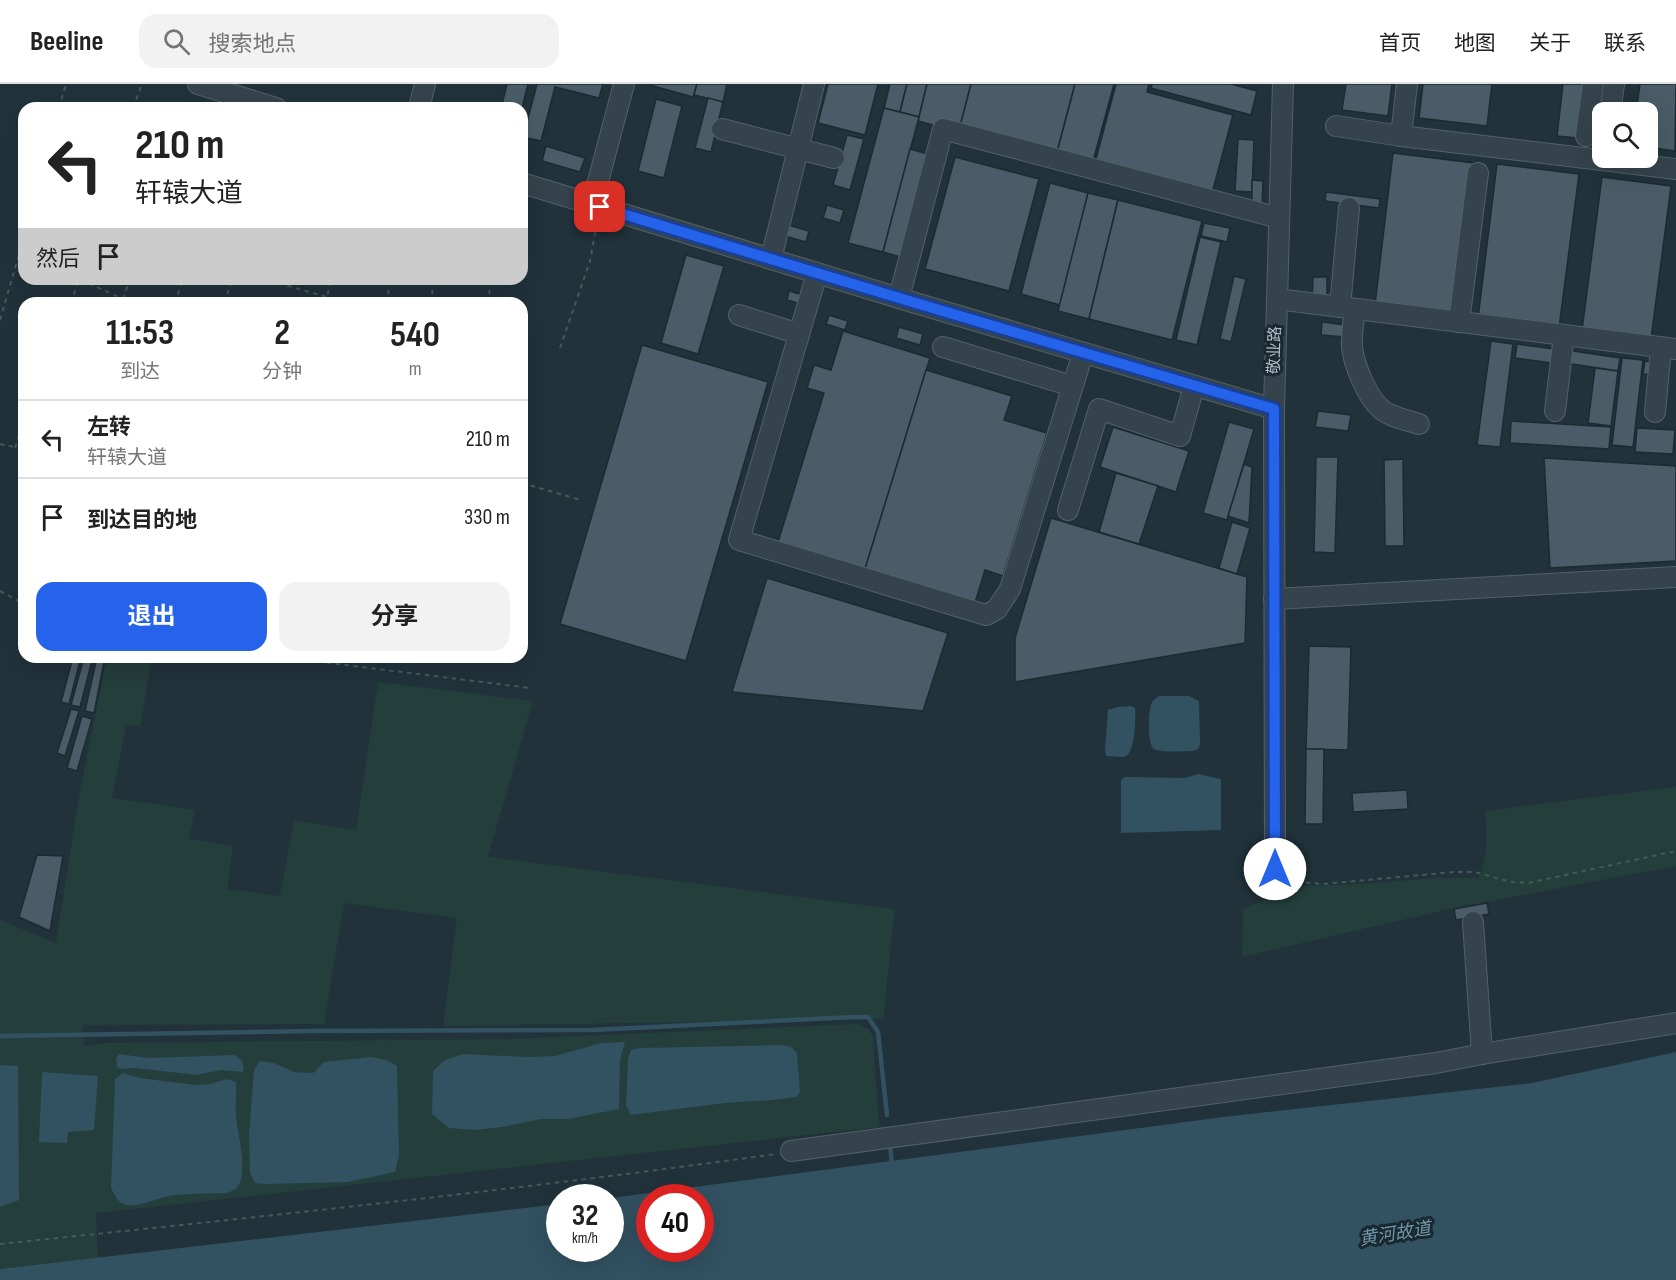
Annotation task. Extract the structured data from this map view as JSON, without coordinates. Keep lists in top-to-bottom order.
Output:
{
  "streets": {
    "street": ["敬业路"]
  },
  "water": ["黄河故道"],
  "page": {
    "header": "Beeline",
    "search": "搜索地点",
    "nav": [
      "首页",
      "地图",
      "关于",
      "联系"
    ],
    "turn": ["210 m", "轩辕大道"],
    "then": "然后",
    "eta": [
      "11:53",
      "到达",
      "2",
      "分钟",
      "540",
      "m"
    ],
    "list": [
      {
        "name": "左转",
        "note": "轩辕大道",
        "value": "210 m"
      },
      {
        "name": "到达目的地",
        "value": "330 m"
      }
    ],
    "buttons": ["退出", "分享"],
    "speed": "32 km/h",
    "limit": "40"
  }
}
